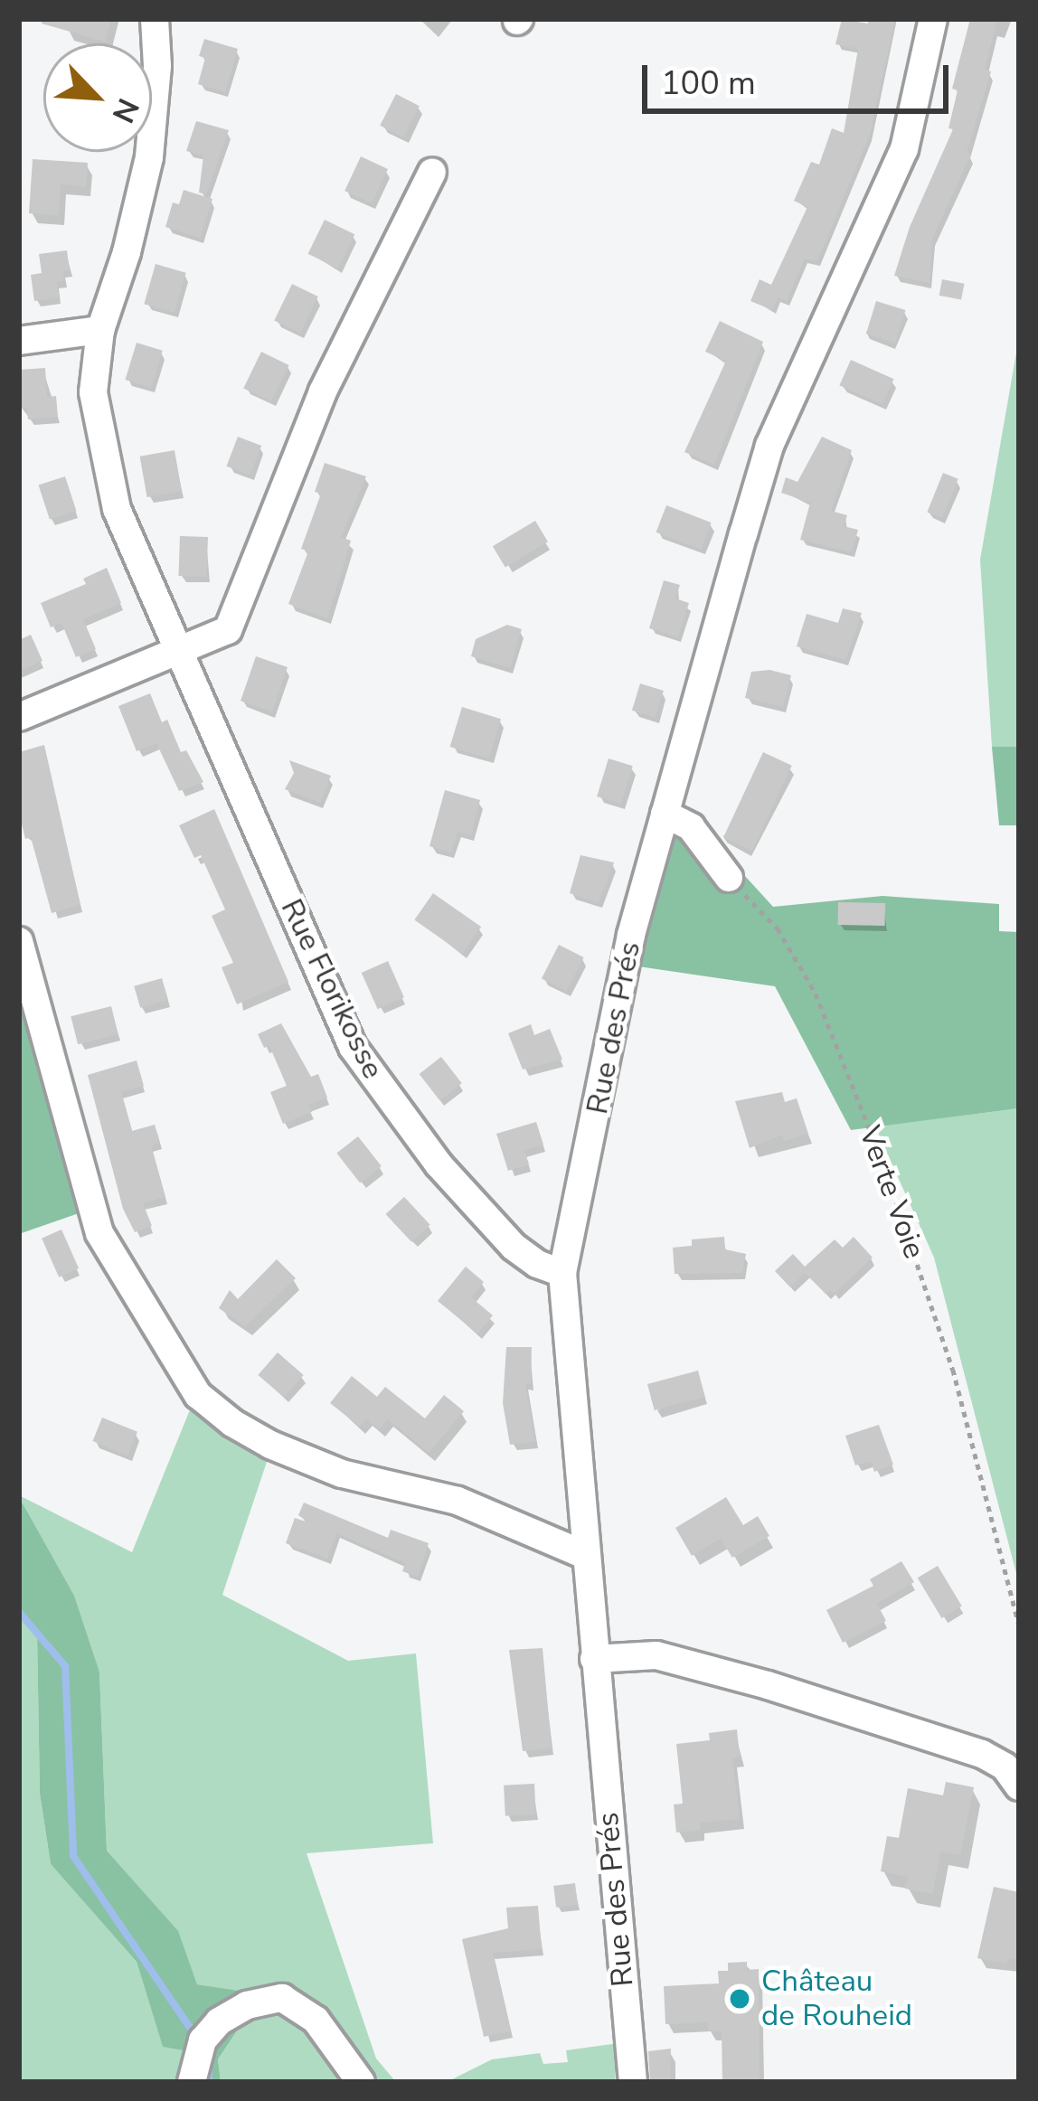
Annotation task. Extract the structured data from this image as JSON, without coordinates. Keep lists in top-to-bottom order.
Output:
{
  "streets": {
    "street": ["Rue Florikosse", "Rue des Prés"],
    "path": ["Verte Voie"]
  },
  "crossings": [
    ["Rue Florikosse", "Rue des Prés"]
  ],
  "places": ["Château de Rouheid"],
  "scale_bar": "100 m",
  "north": "bottom right"
}
